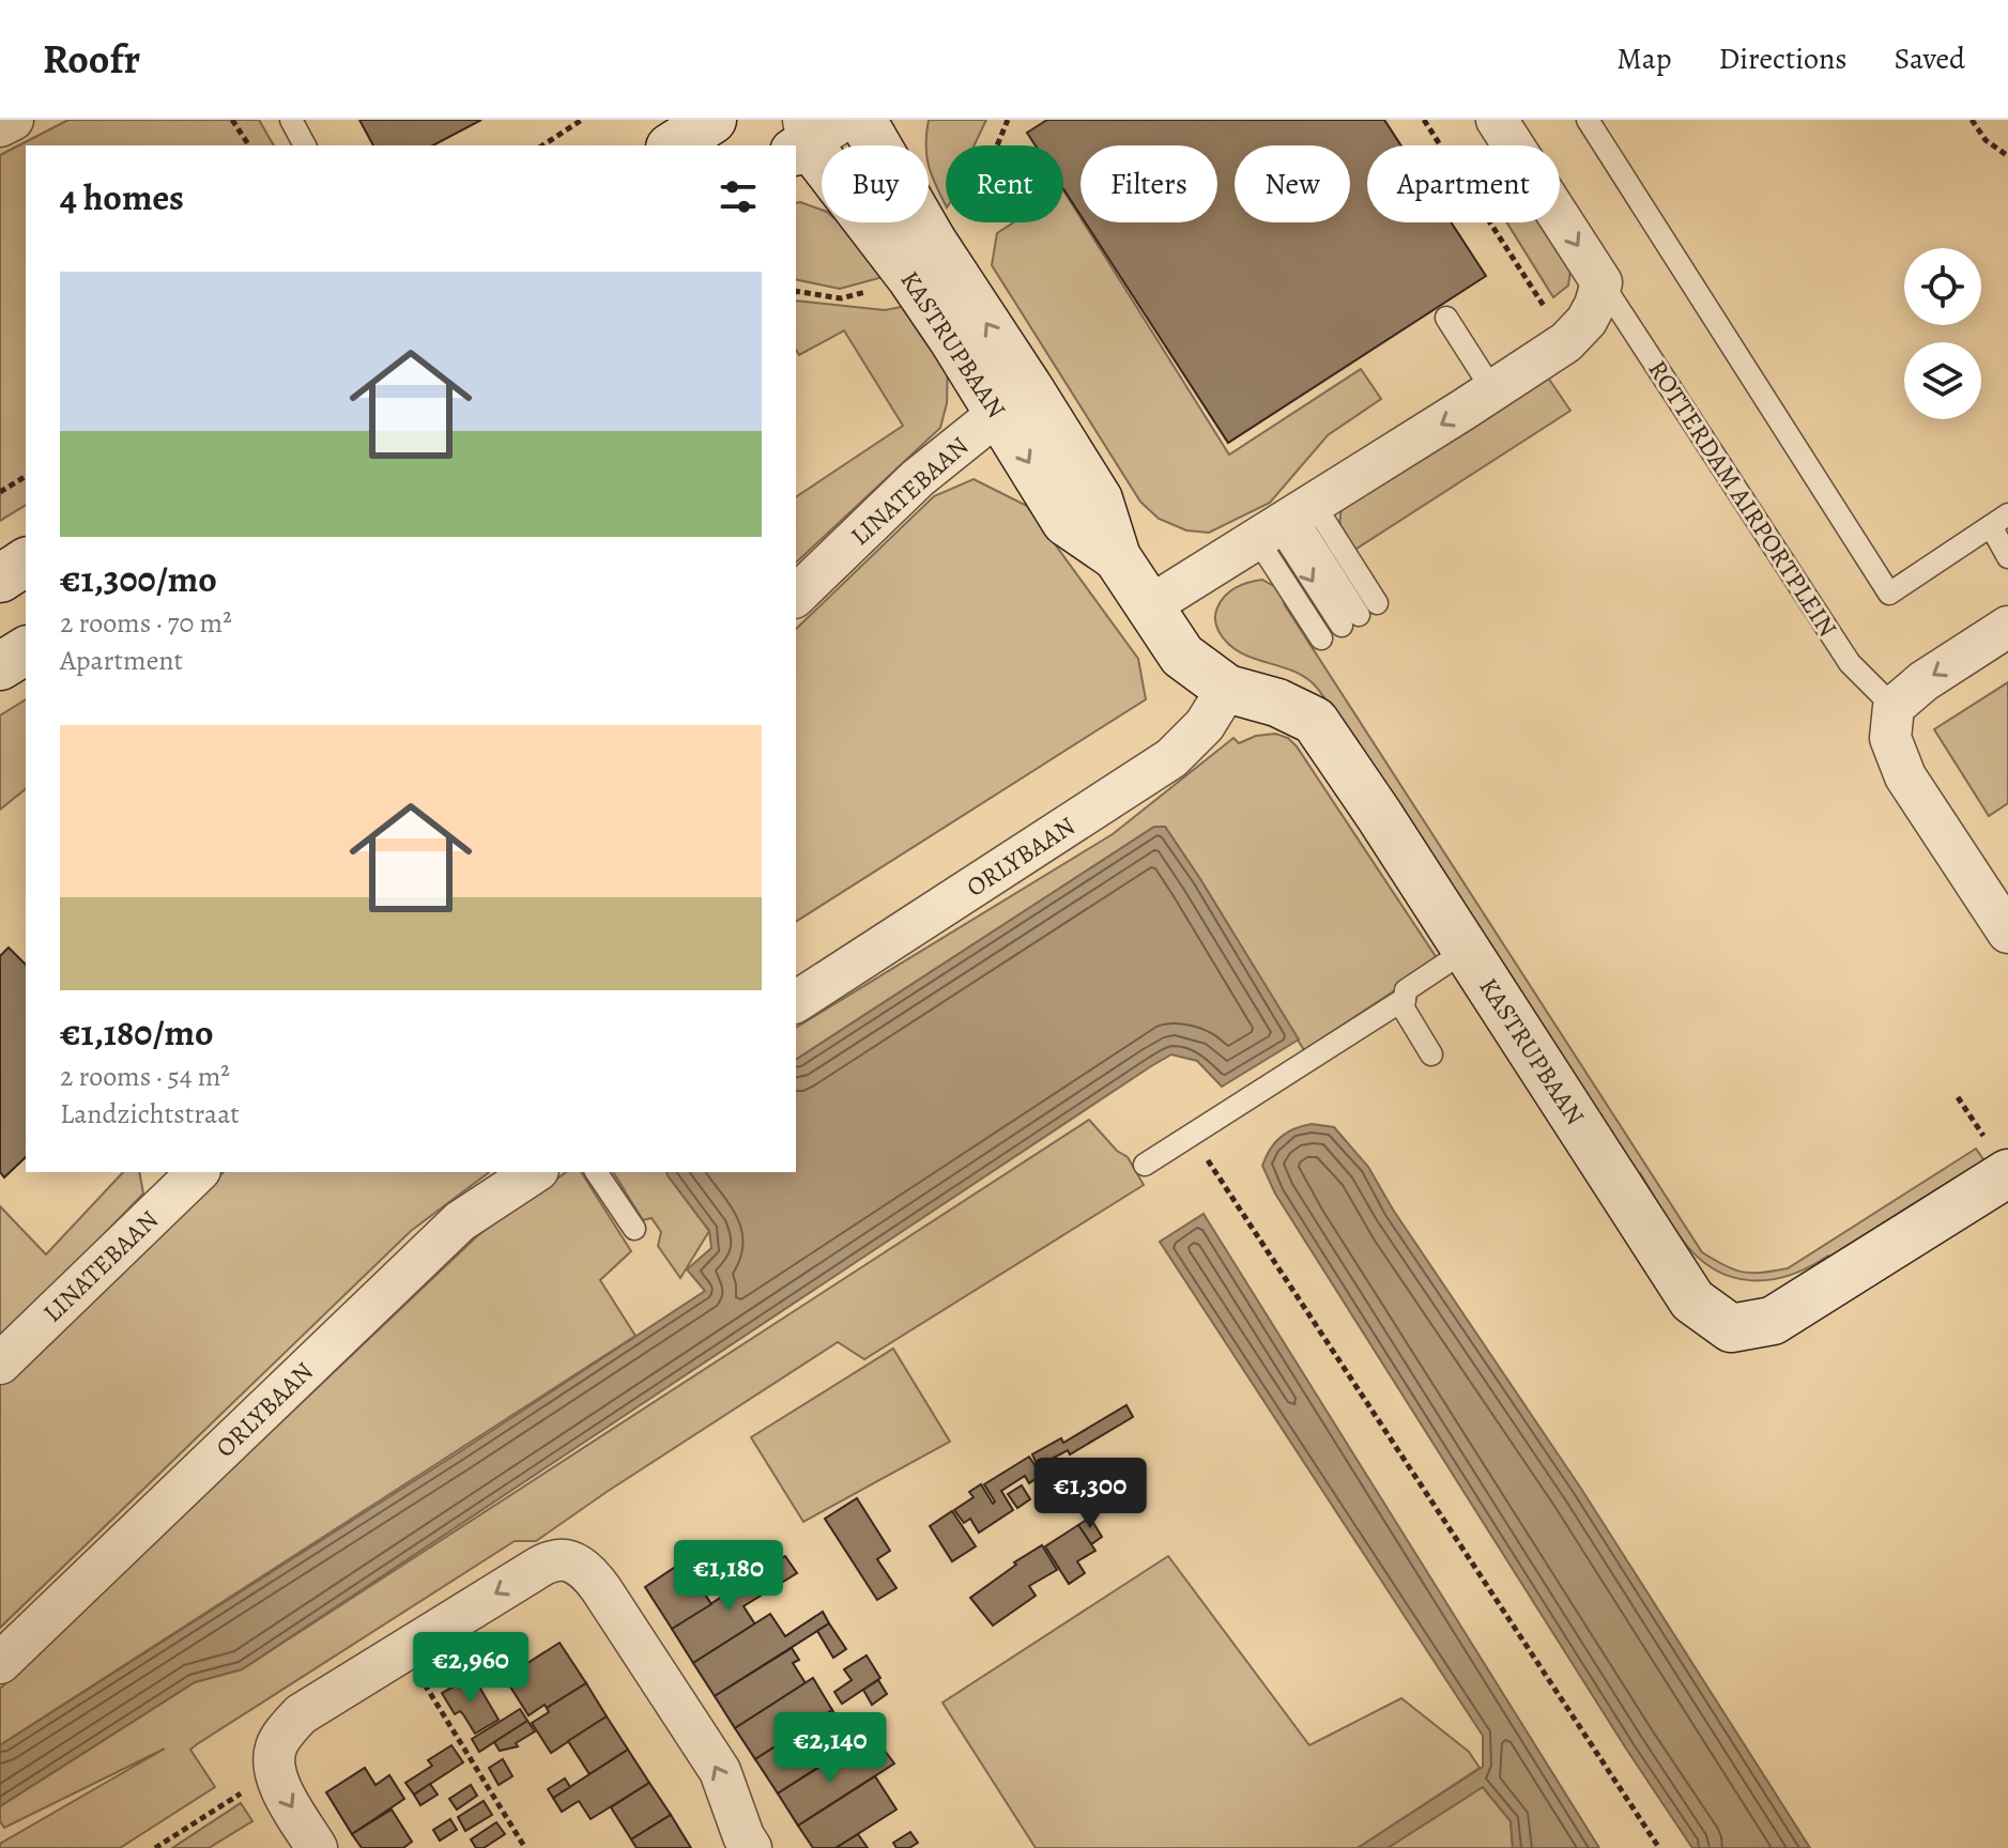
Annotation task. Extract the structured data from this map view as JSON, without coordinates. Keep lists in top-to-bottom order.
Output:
{
  "streets": {
    "main road": ["KASTRUPBAAN"],
    "street": ["LINATEBAAN", "ROTTERDAM AIRPORTPLEIN", "ORLYBAAN"]
  },
  "crossings": [
    ["KASTRUPBAAN", "LINATEBAAN"],
    ["KASTRUPBAAN", "ORLYBAAN"]
  ],
  "page": {
    "header": "Roofr",
    "nav": ["Map", "Directions", "Saved"],
    "chip": [
      "Buy",
      "Rent",
      "Filters",
      "New",
      "Apartment"
    ],
    "heading": "4 homes",
    "list": [
      {
        "name": "€1,300/mo",
        "note": "2 rooms · 70 m² · Apartment"
      },
      {
        "name": "€1,180/mo",
        "note": "2 rooms · 54 m² · Landzichtstraat"
      }
    ],
    "price": [
      "€1,300",
      "€1,180",
      "€2,960",
      "€2,140"
    ]
  }
}
